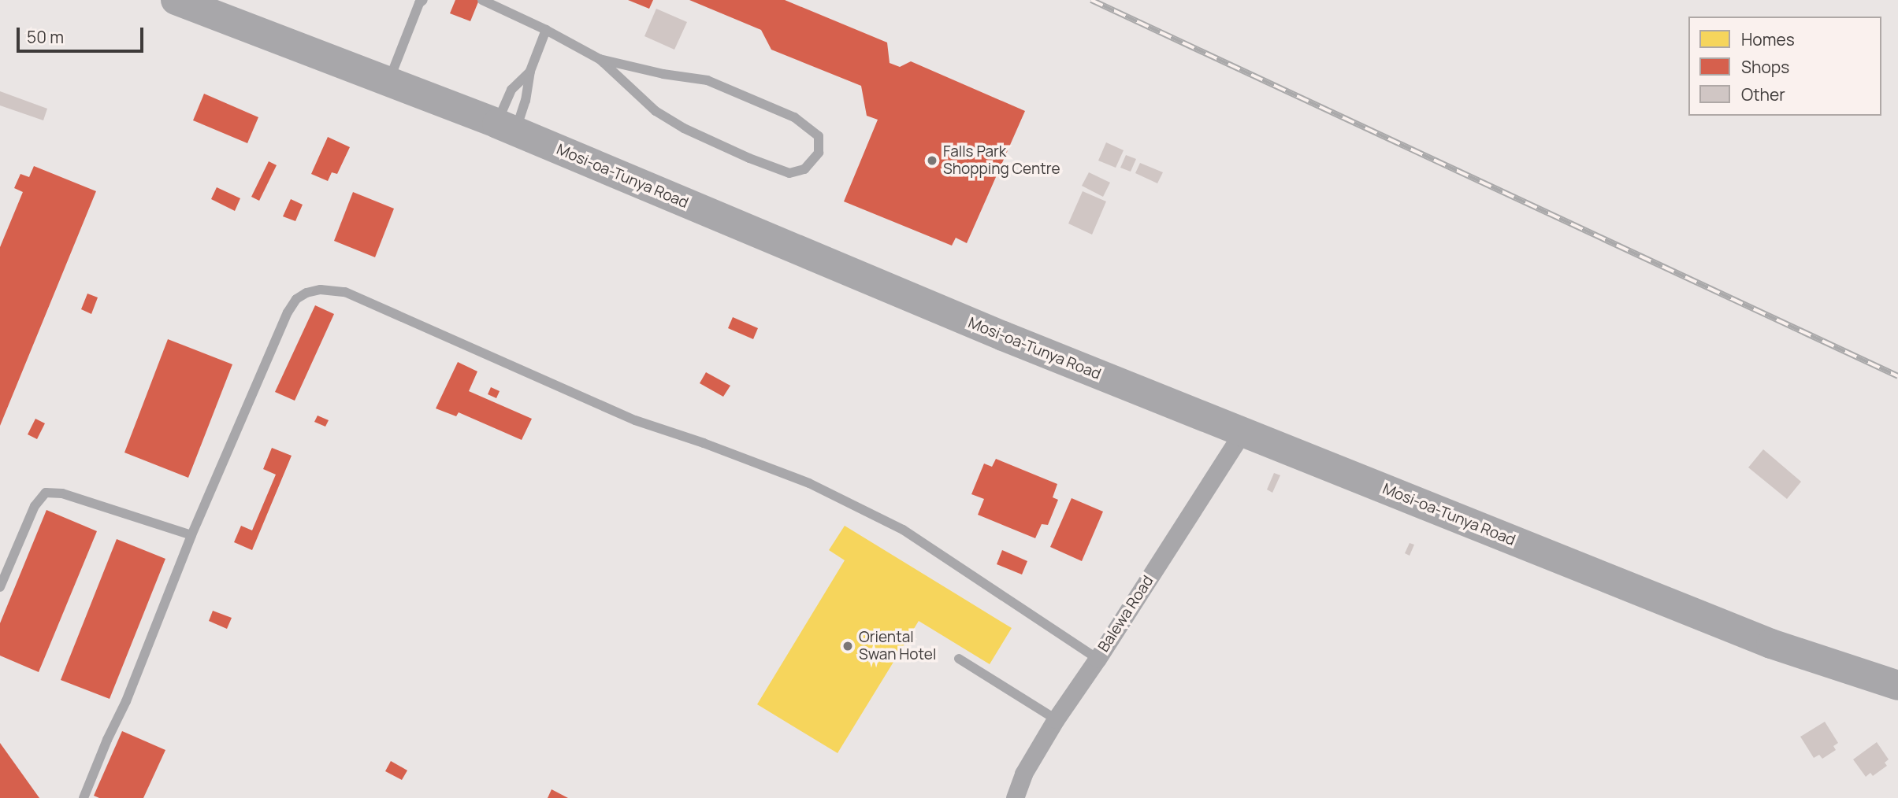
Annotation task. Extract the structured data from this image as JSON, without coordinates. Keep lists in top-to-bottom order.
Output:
{
  "streets": {
    "highway": ["Mosi-oa-Tunya Road"],
    "street": ["Balewa Road"]
  },
  "crossings": [
    ["Mosi-oa-Tunya Road", "Balewa Road"]
  ],
  "places": ["Falls Park Shopping Centre", "Oriental Swan Hotel"],
  "legend": ["Homes", "Shops", "Other"],
  "scale_bar": "50 m"
}
